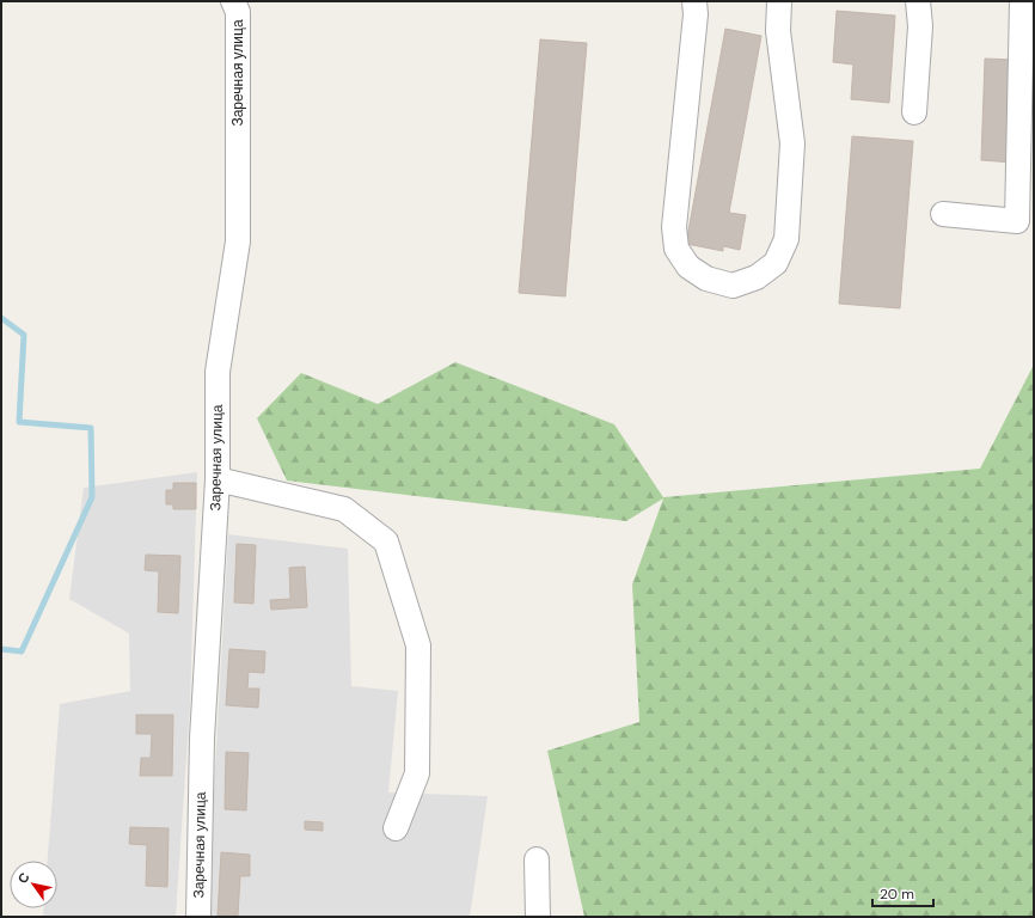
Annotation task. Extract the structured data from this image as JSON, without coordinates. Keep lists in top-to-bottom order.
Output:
{
  "streets": {
    "street": ["Заречная улица"]
  },
  "scale_bar": "20 m",
  "north": "top left"
}
